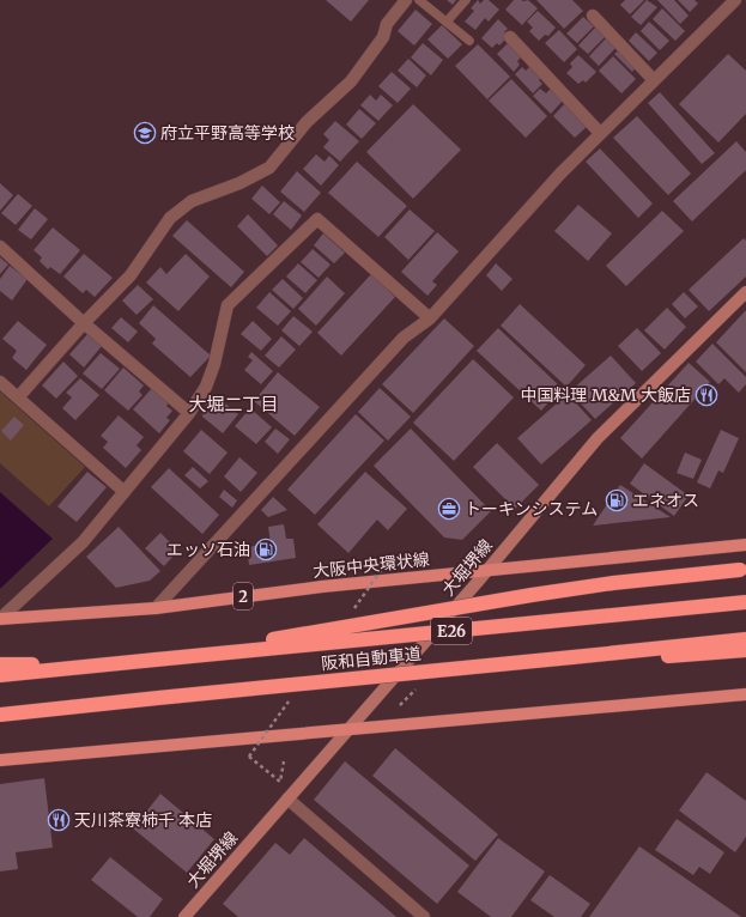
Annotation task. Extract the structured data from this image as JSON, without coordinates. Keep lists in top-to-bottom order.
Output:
{
  "streets": {
    "highway": ["E26", "阪和自動車道"],
    "main road": ["大阪中央環状線", "大堀堺線", "2"]
  },
  "crossings": [
    ["大阪中央環状線", "大堀堺線"],
    ["E26", "阪和自動車道"]
  ],
  "districts": ["大堀二丁目"],
  "places": {
    "school or university": ["府立平野高等学校"],
    "restaurant": ["中国料理 M&M 大飯店", "天川茶寮柿千 本店"],
    "fuel station": ["エネオス", "エッソ石油"],
    "office": ["トーキンシステム"]
  }
}
